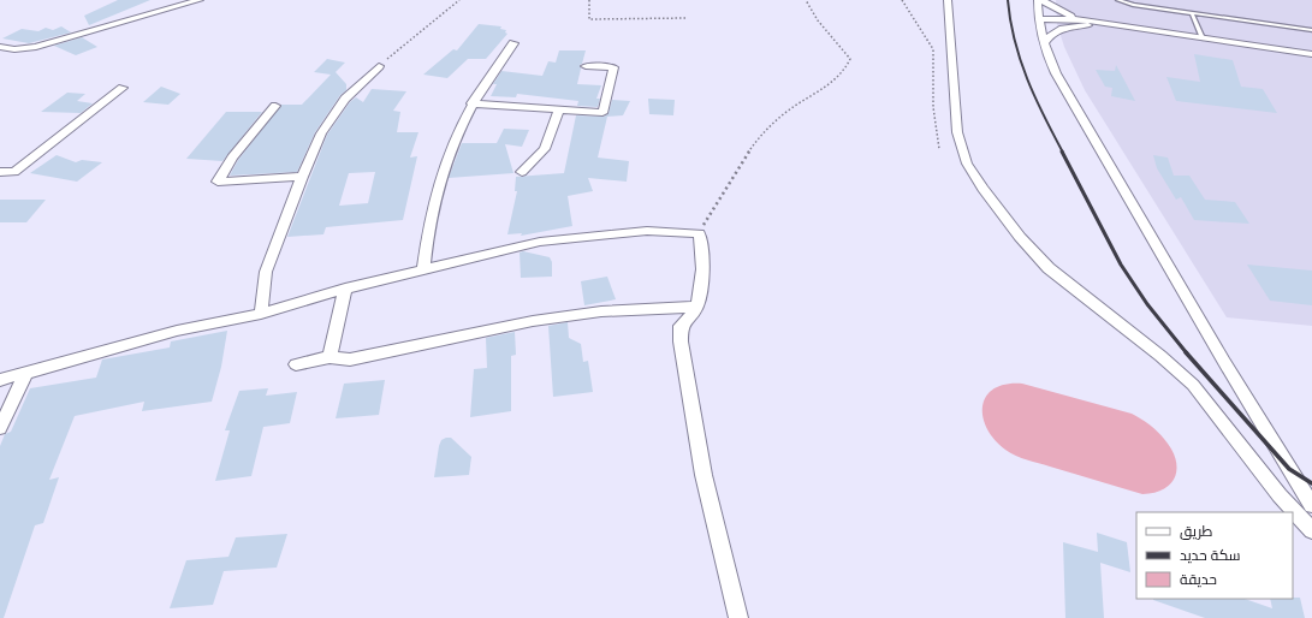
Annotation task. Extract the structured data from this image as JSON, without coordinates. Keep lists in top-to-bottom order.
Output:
{
  "legend": ["طريق", "سكة حديد", "حديقة"]
}
